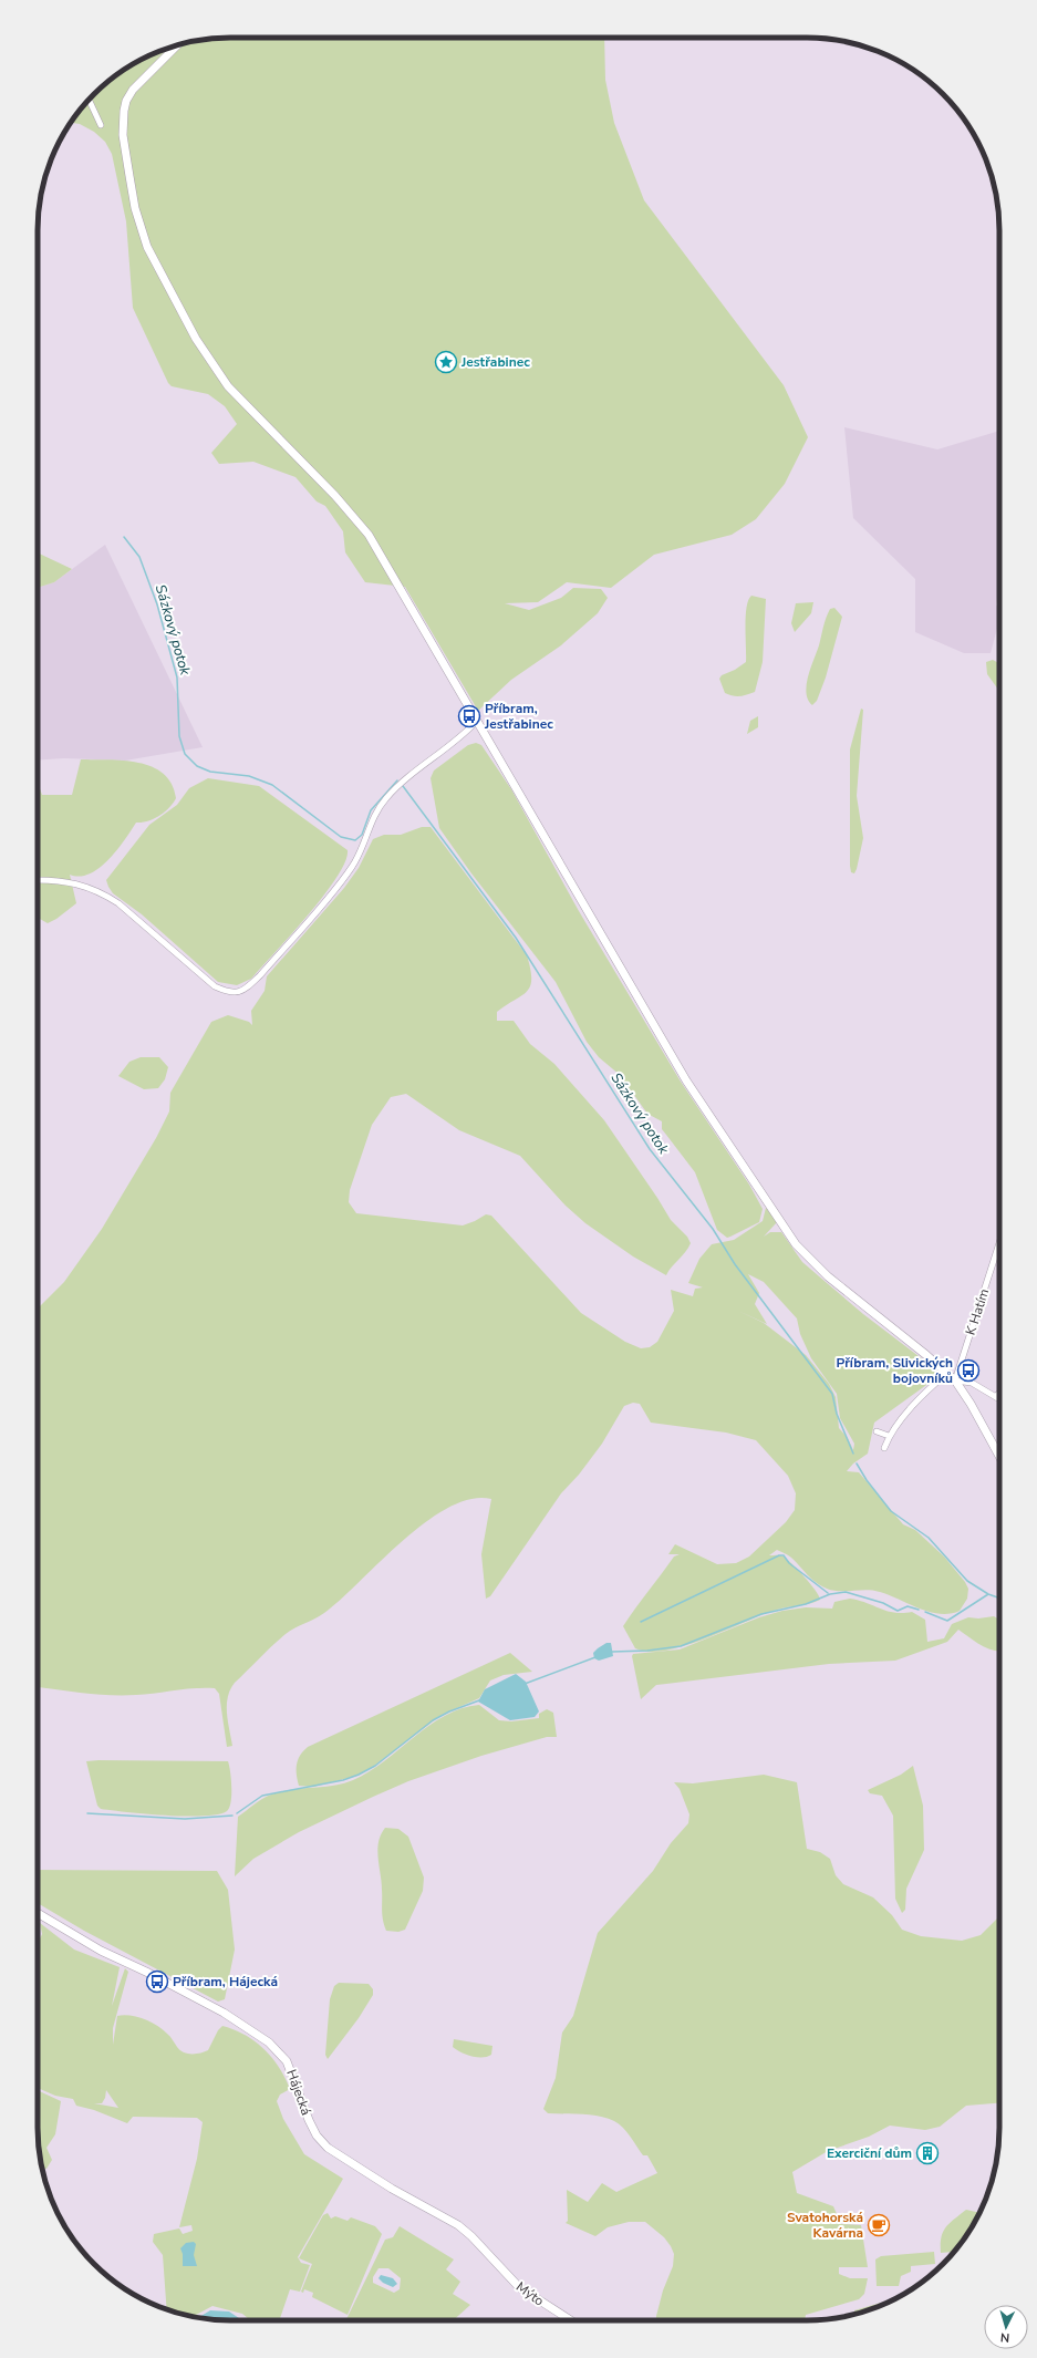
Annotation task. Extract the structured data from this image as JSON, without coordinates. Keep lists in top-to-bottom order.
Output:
{
  "streets": {
    "street": ["K Hatím", "Hájecká", "Mýto"]
  },
  "crossings": [
    ["Hájecká", "Mýto"]
  ],
  "water": ["Sázkový potok"],
  "places": {
    "place": ["Jestřabinec"],
    "bus stop": ["Příbram, Jestřabinec", "Příbram, Slivických bojovníků", "Příbram, Hájecká"],
    "building": ["Exerciční dům"],
    "cafe": ["Svatohorská Kavárna"]
  },
  "north": "bottom"
}
